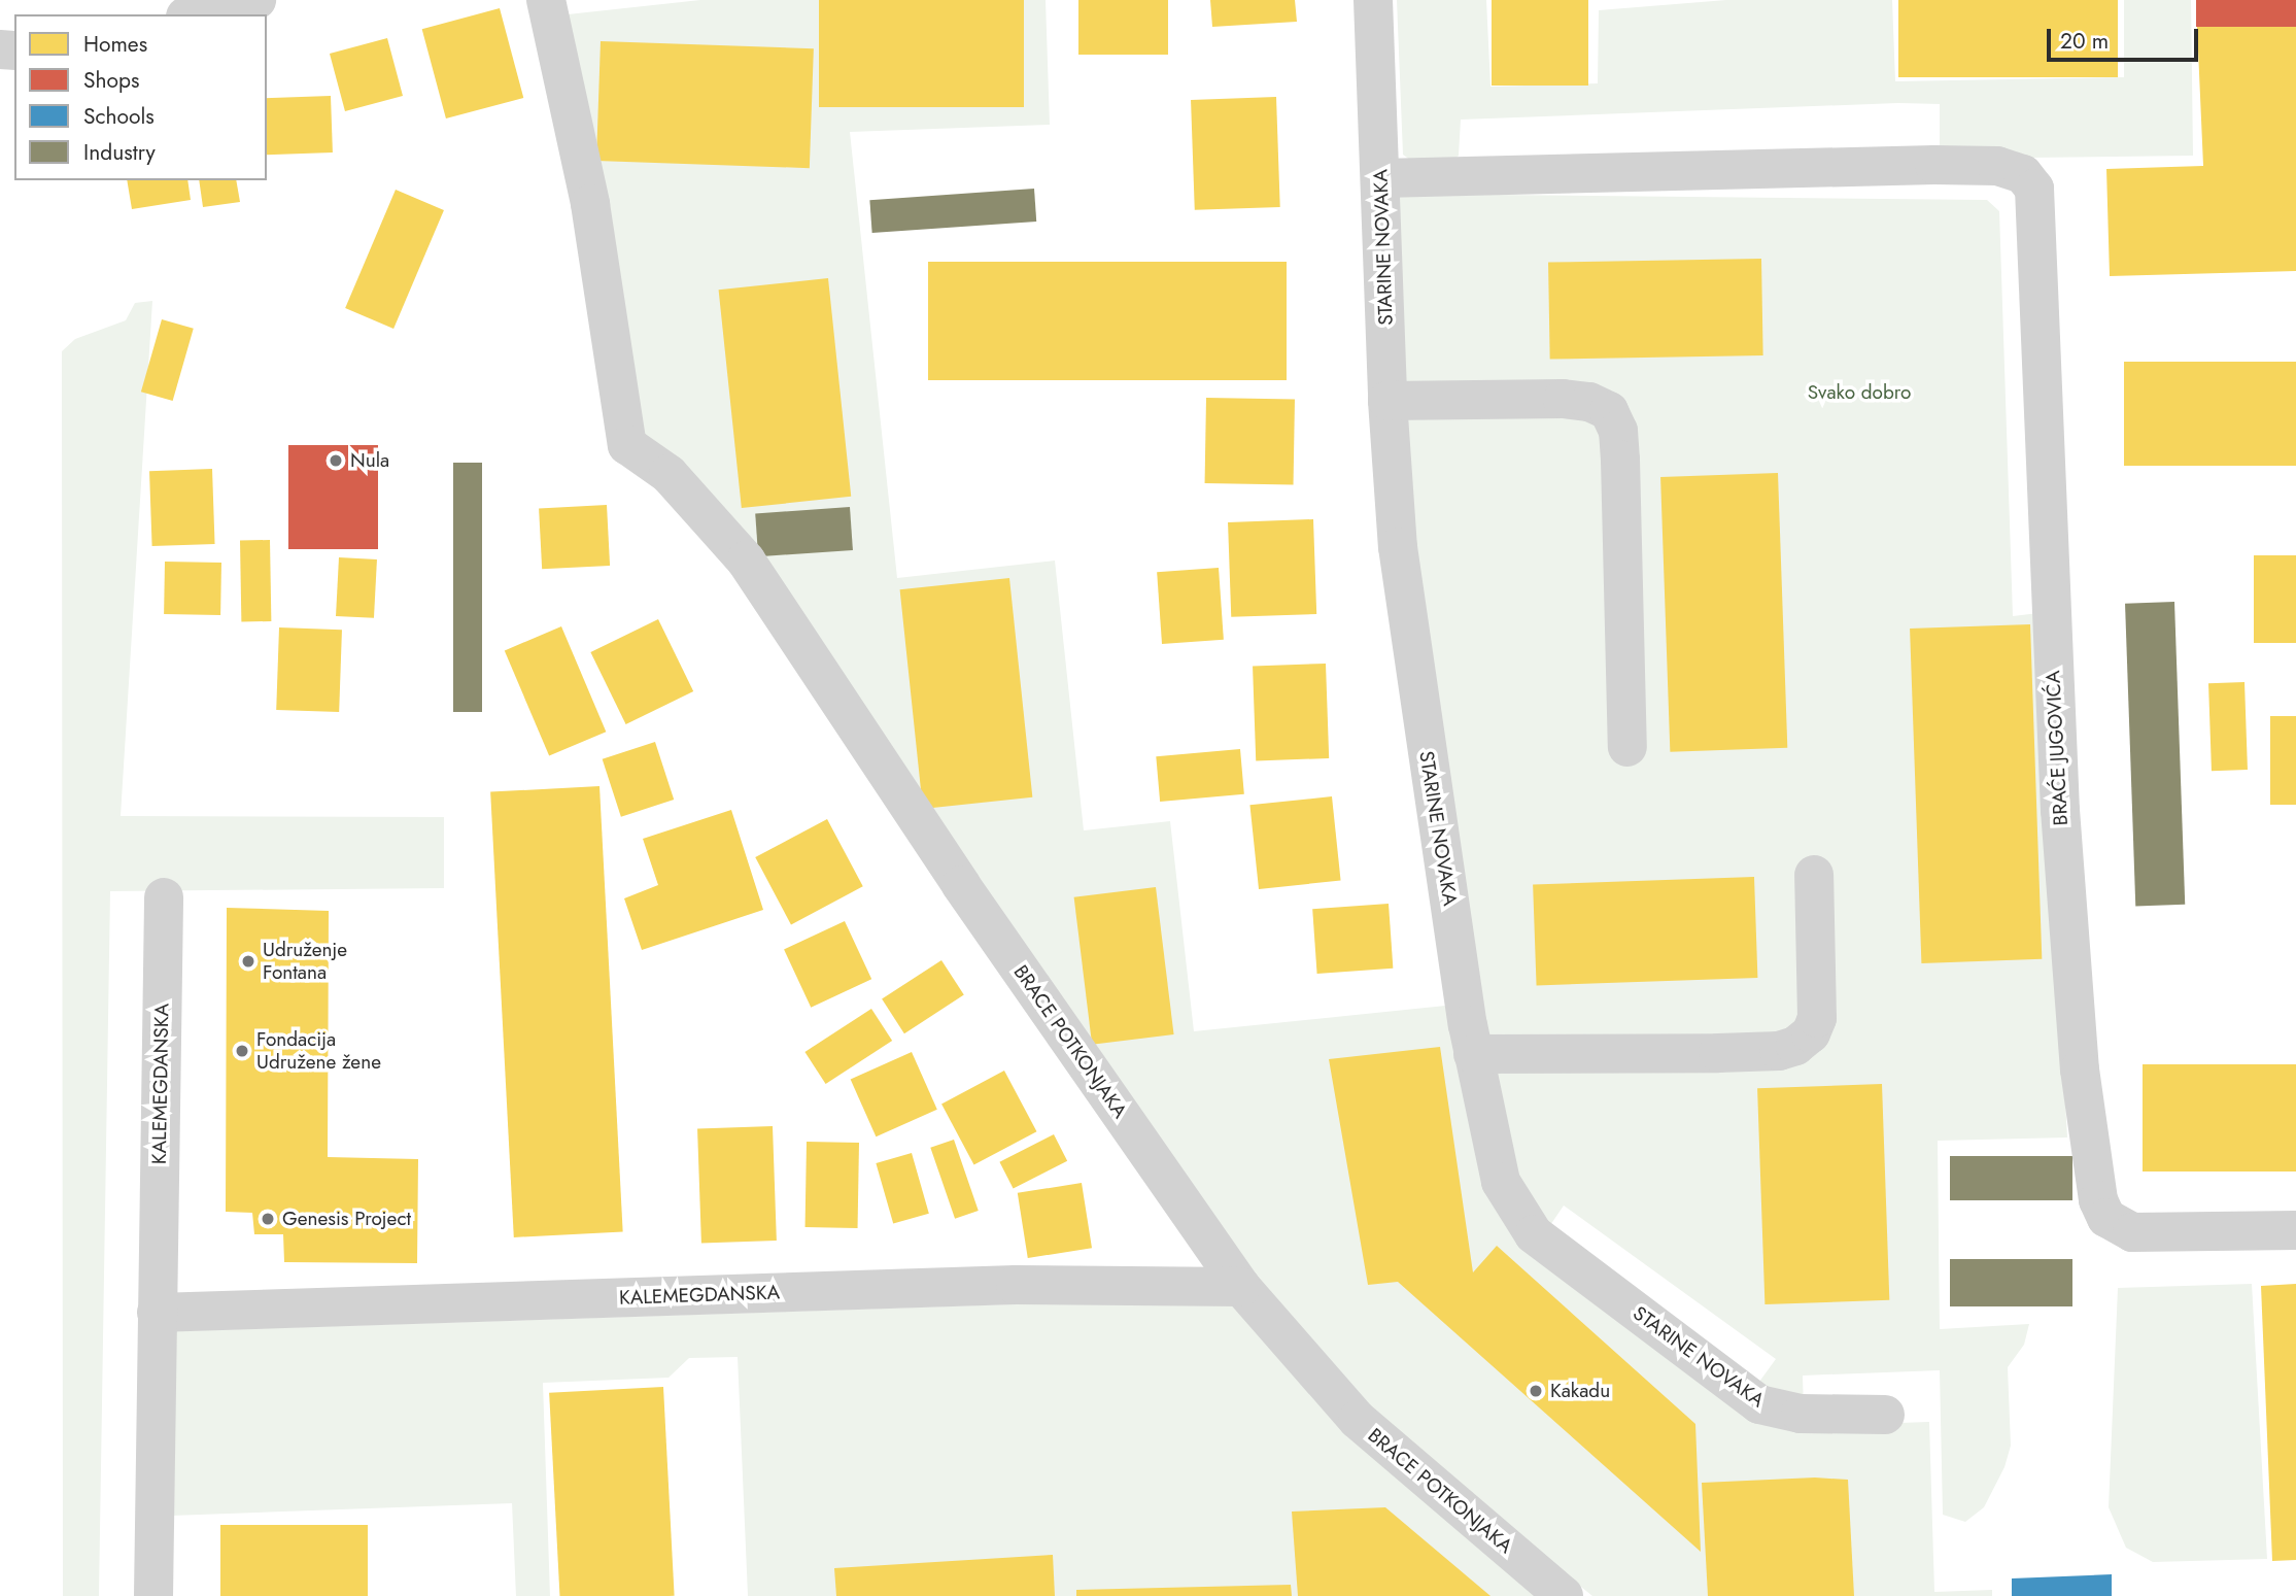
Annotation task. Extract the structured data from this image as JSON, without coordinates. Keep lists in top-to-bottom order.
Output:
{
  "streets": {
    "street": [
      "STARINE NOVAKA",
      "BRAĆE JUGOVIĆA",
      "BRACE POTKONJAKA",
      "KALEMEGDANSKA"
    ]
  },
  "crossings": [
    ["STARINE NOVAKA", "BRAĆE JUGOVIĆA"],
    ["BRACE POTKONJAKA", "KALEMEGDANSKA"]
  ],
  "parks": ["Svako dobro"],
  "places": [
    "Nula",
    "Udruženje Fontana",
    "Fondacija Udružene žene",
    "Genesis Project",
    "Kakadu"
  ],
  "legend": [
    "Homes",
    "Shops",
    "Schools",
    "Industry"
  ],
  "scale_bar": "20 m"
}
